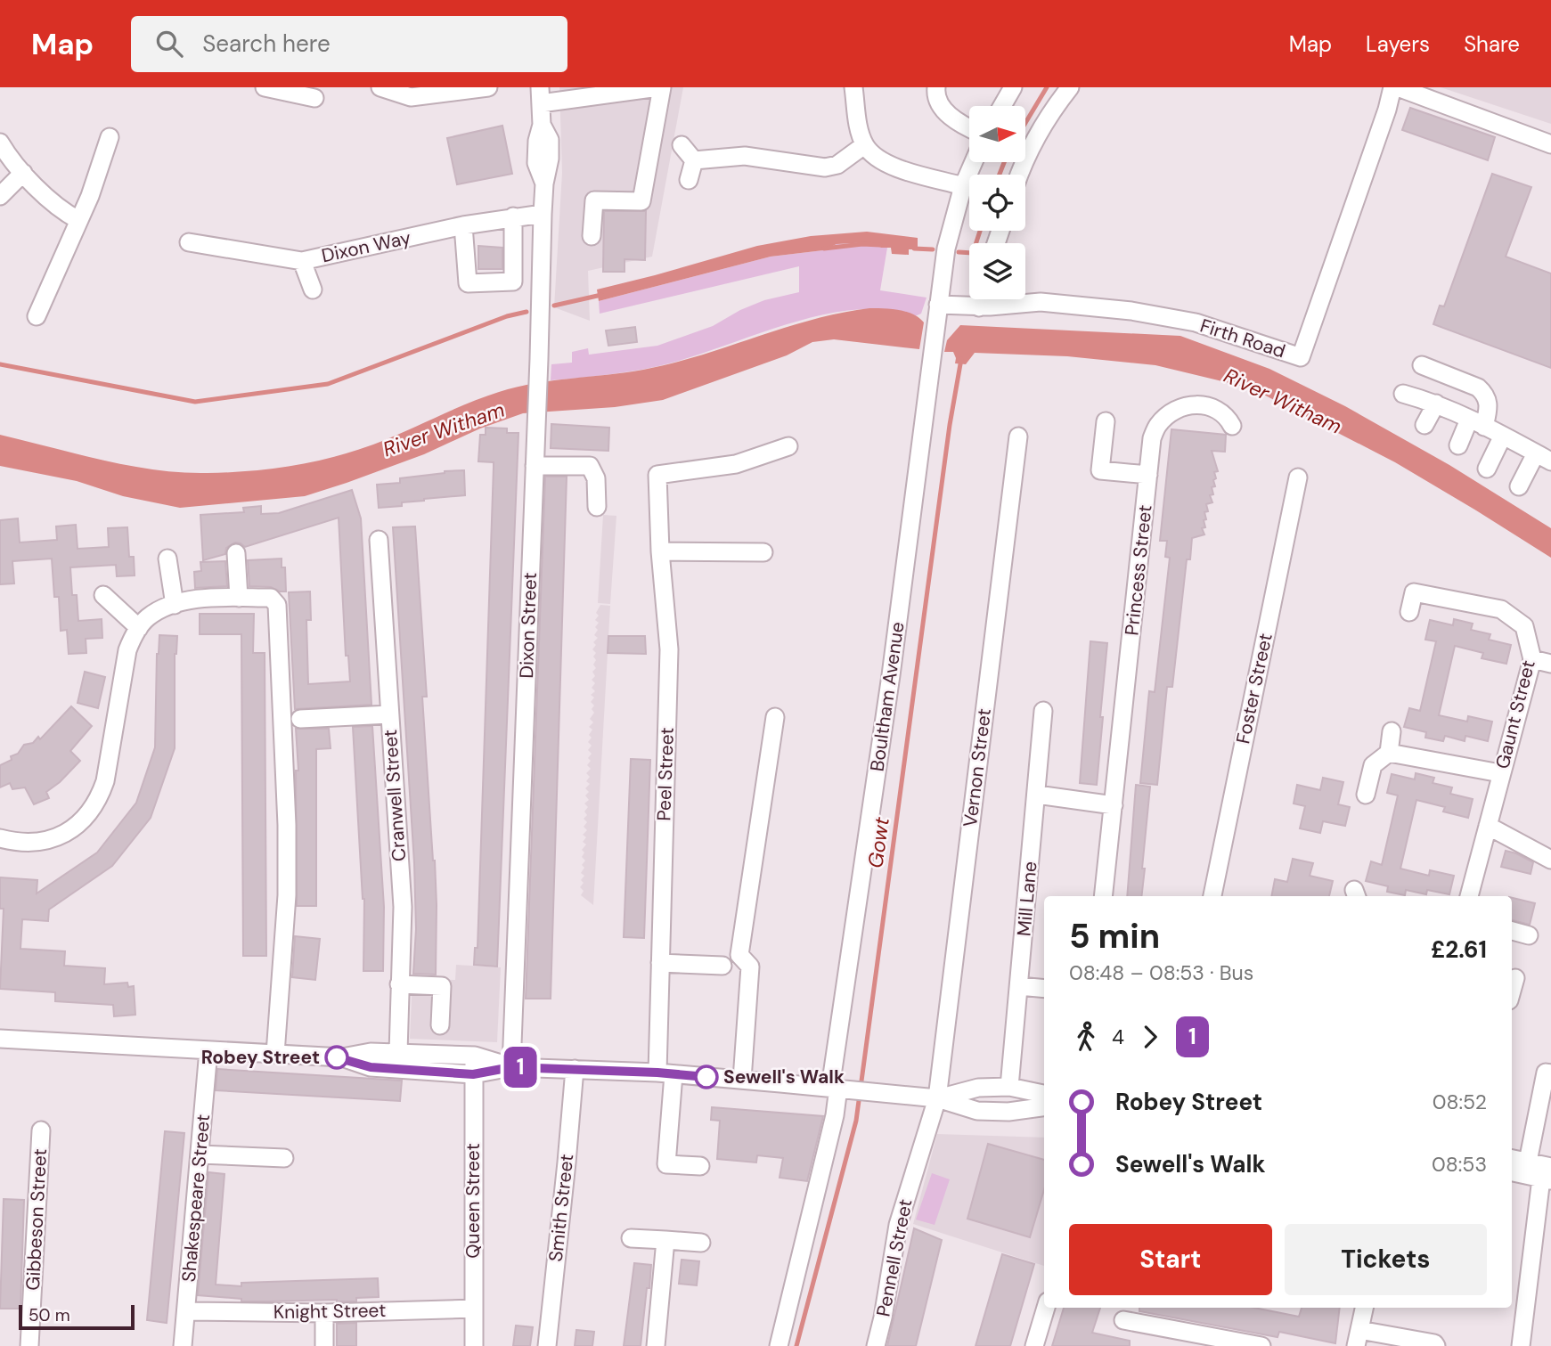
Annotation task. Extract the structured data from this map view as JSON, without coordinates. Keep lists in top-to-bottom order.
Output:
{
  "streets": {
    "street": [
      "Dixon Way",
      "Firth Road",
      "Princess Street",
      "Dixon Street",
      "Foster Street",
      "Boultham Avenue",
      "Gaunt Street",
      "Vernon Street",
      "Peel Street",
      "Cranwell Street",
      "Mill Lane",
      "Shakespeare Street",
      "Queen Street",
      "Smith Street",
      "Gibbeson Street",
      "Pennell Street",
      "Knight Street"
    ]
  },
  "crossings": [
    ["Dixon Way", "Dixon Street"],
    ["Firth Road", "Boultham Avenue"],
    ["Vernon Street", "Pennell Street"],
    ["Shakespeare Street", "Knight Street"],
    ["Queen Street", "Knight Street"]
  ],
  "water": ["River Witham", "Gowt"],
  "places": ["Robey Street", "Sewell's Walk"],
  "lines": ["bus line 1"],
  "scale_bar": "50 m",
  "north": "right",
  "page": {
    "header": "Map",
    "search": "Search here",
    "nav": ["Map", "Layers", "Share"],
    "on_map": "1",
    "heading": ["5 min", "08:48 – 08:53 · Bus", "£2.61"],
    "legs": ["4", "1"],
    "list": [
      {
        "name": "Robey Street",
        "value": "08:52"
      },
      {
        "name": "Sewell's Walk",
        "value": "08:53"
      }
    ],
    "buttons": ["Start", "Tickets"],
    "scale": "50 m"
  }
}
